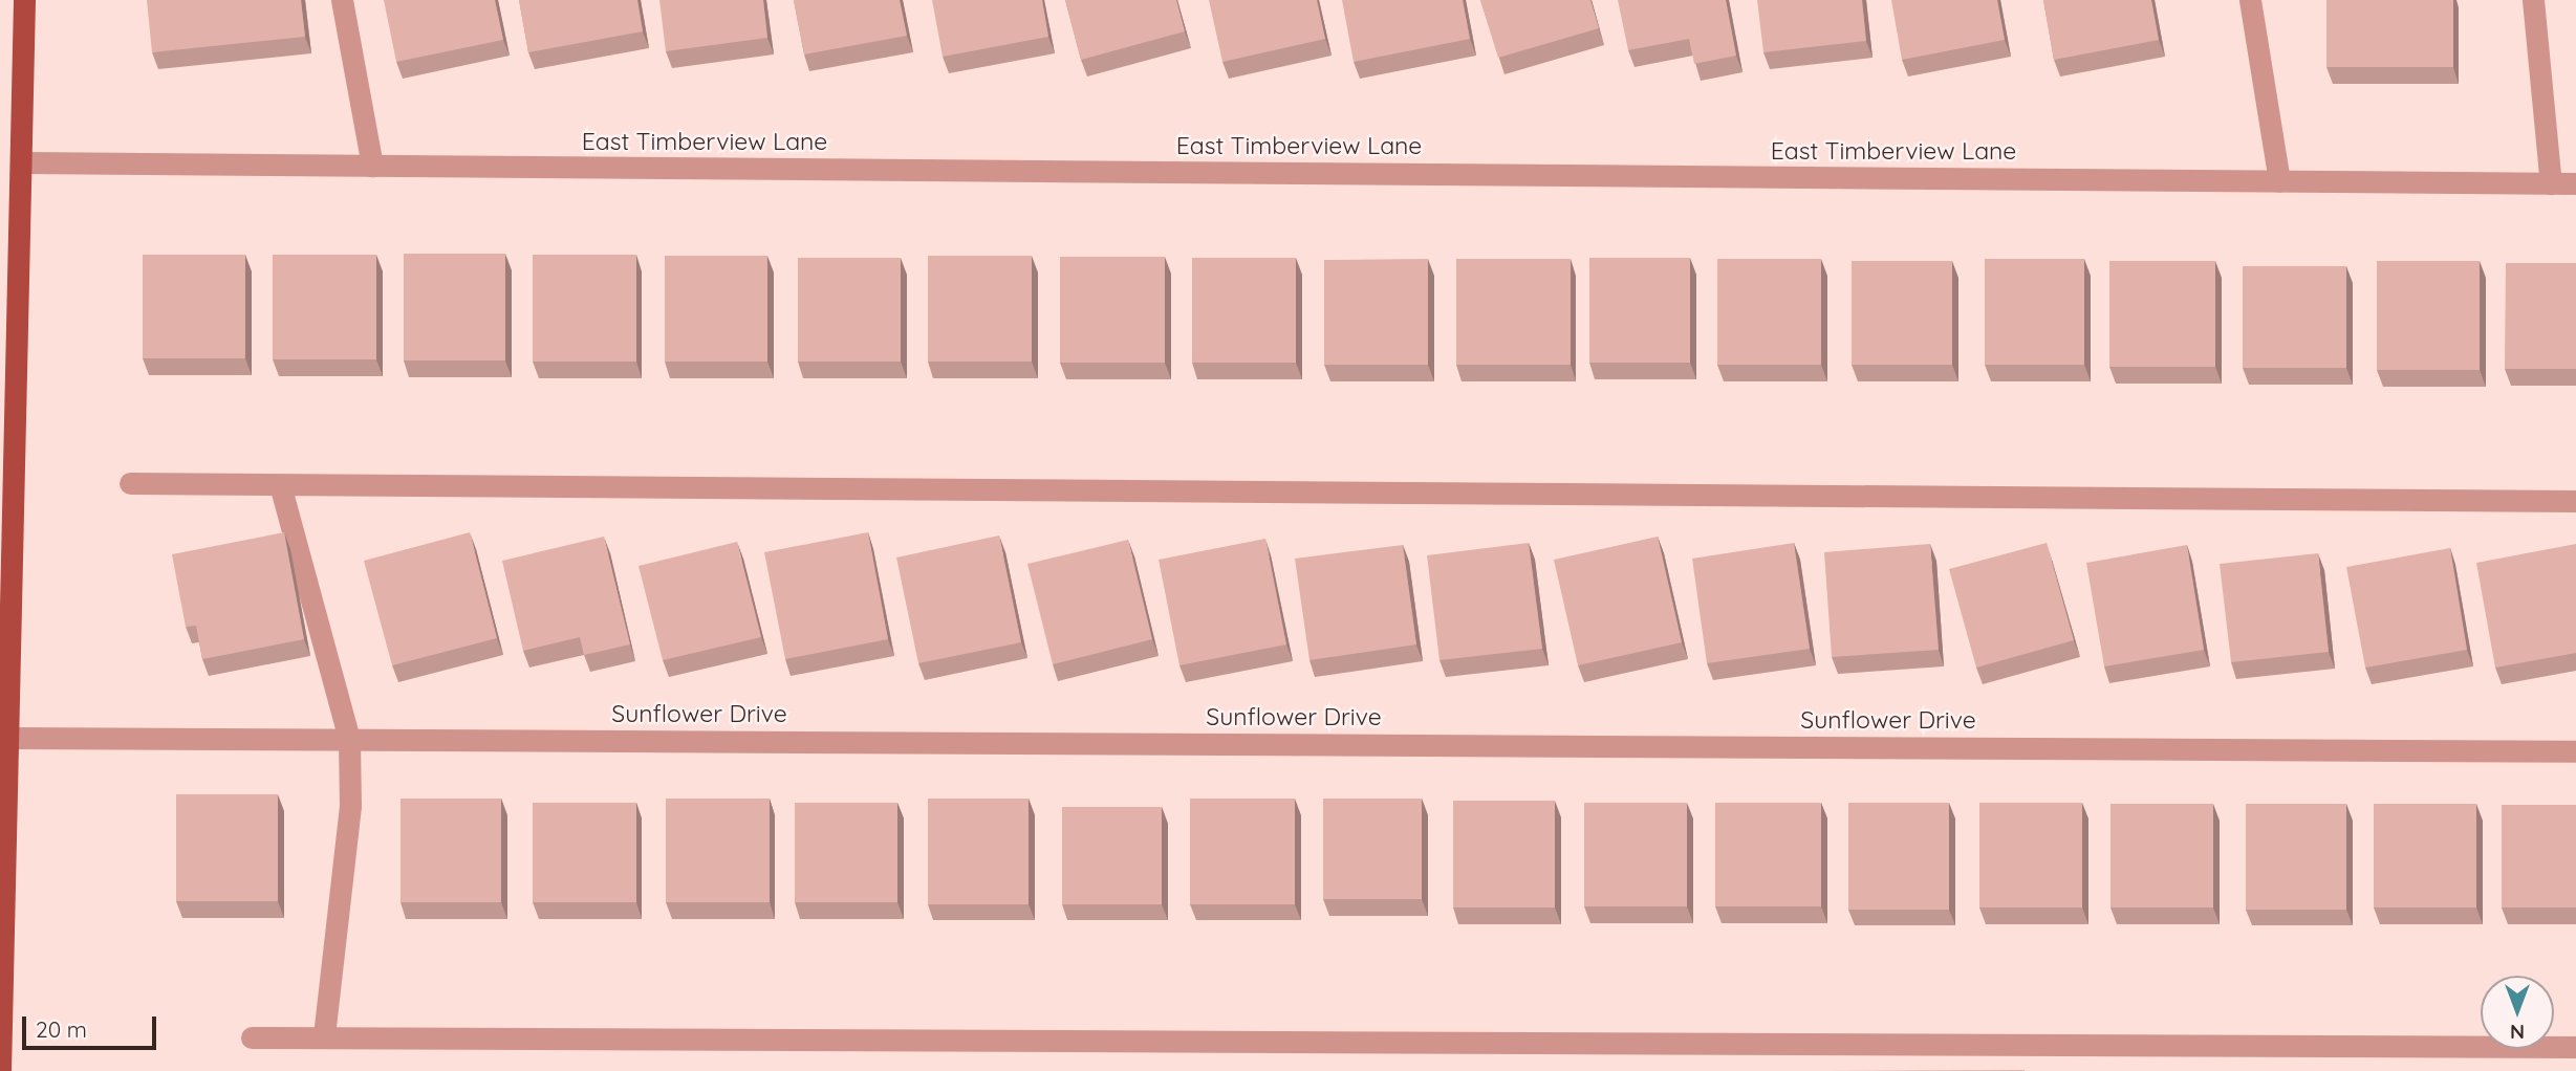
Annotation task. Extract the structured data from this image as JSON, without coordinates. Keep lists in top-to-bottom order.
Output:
{
  "streets": {
    "street": ["East Timberview Lane", "Sunflower Drive"]
  },
  "scale_bar": "20 m",
  "north": "bottom"
}
